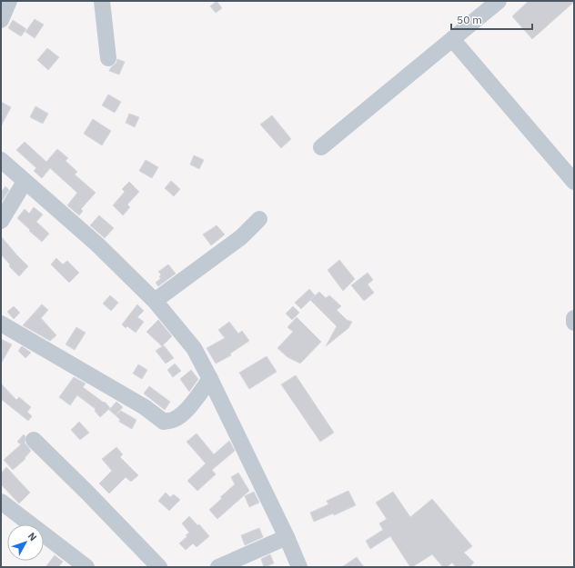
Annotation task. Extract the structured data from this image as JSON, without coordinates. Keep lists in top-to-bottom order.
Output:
{
  "scale_bar": "50 m",
  "north": "top right"
}
